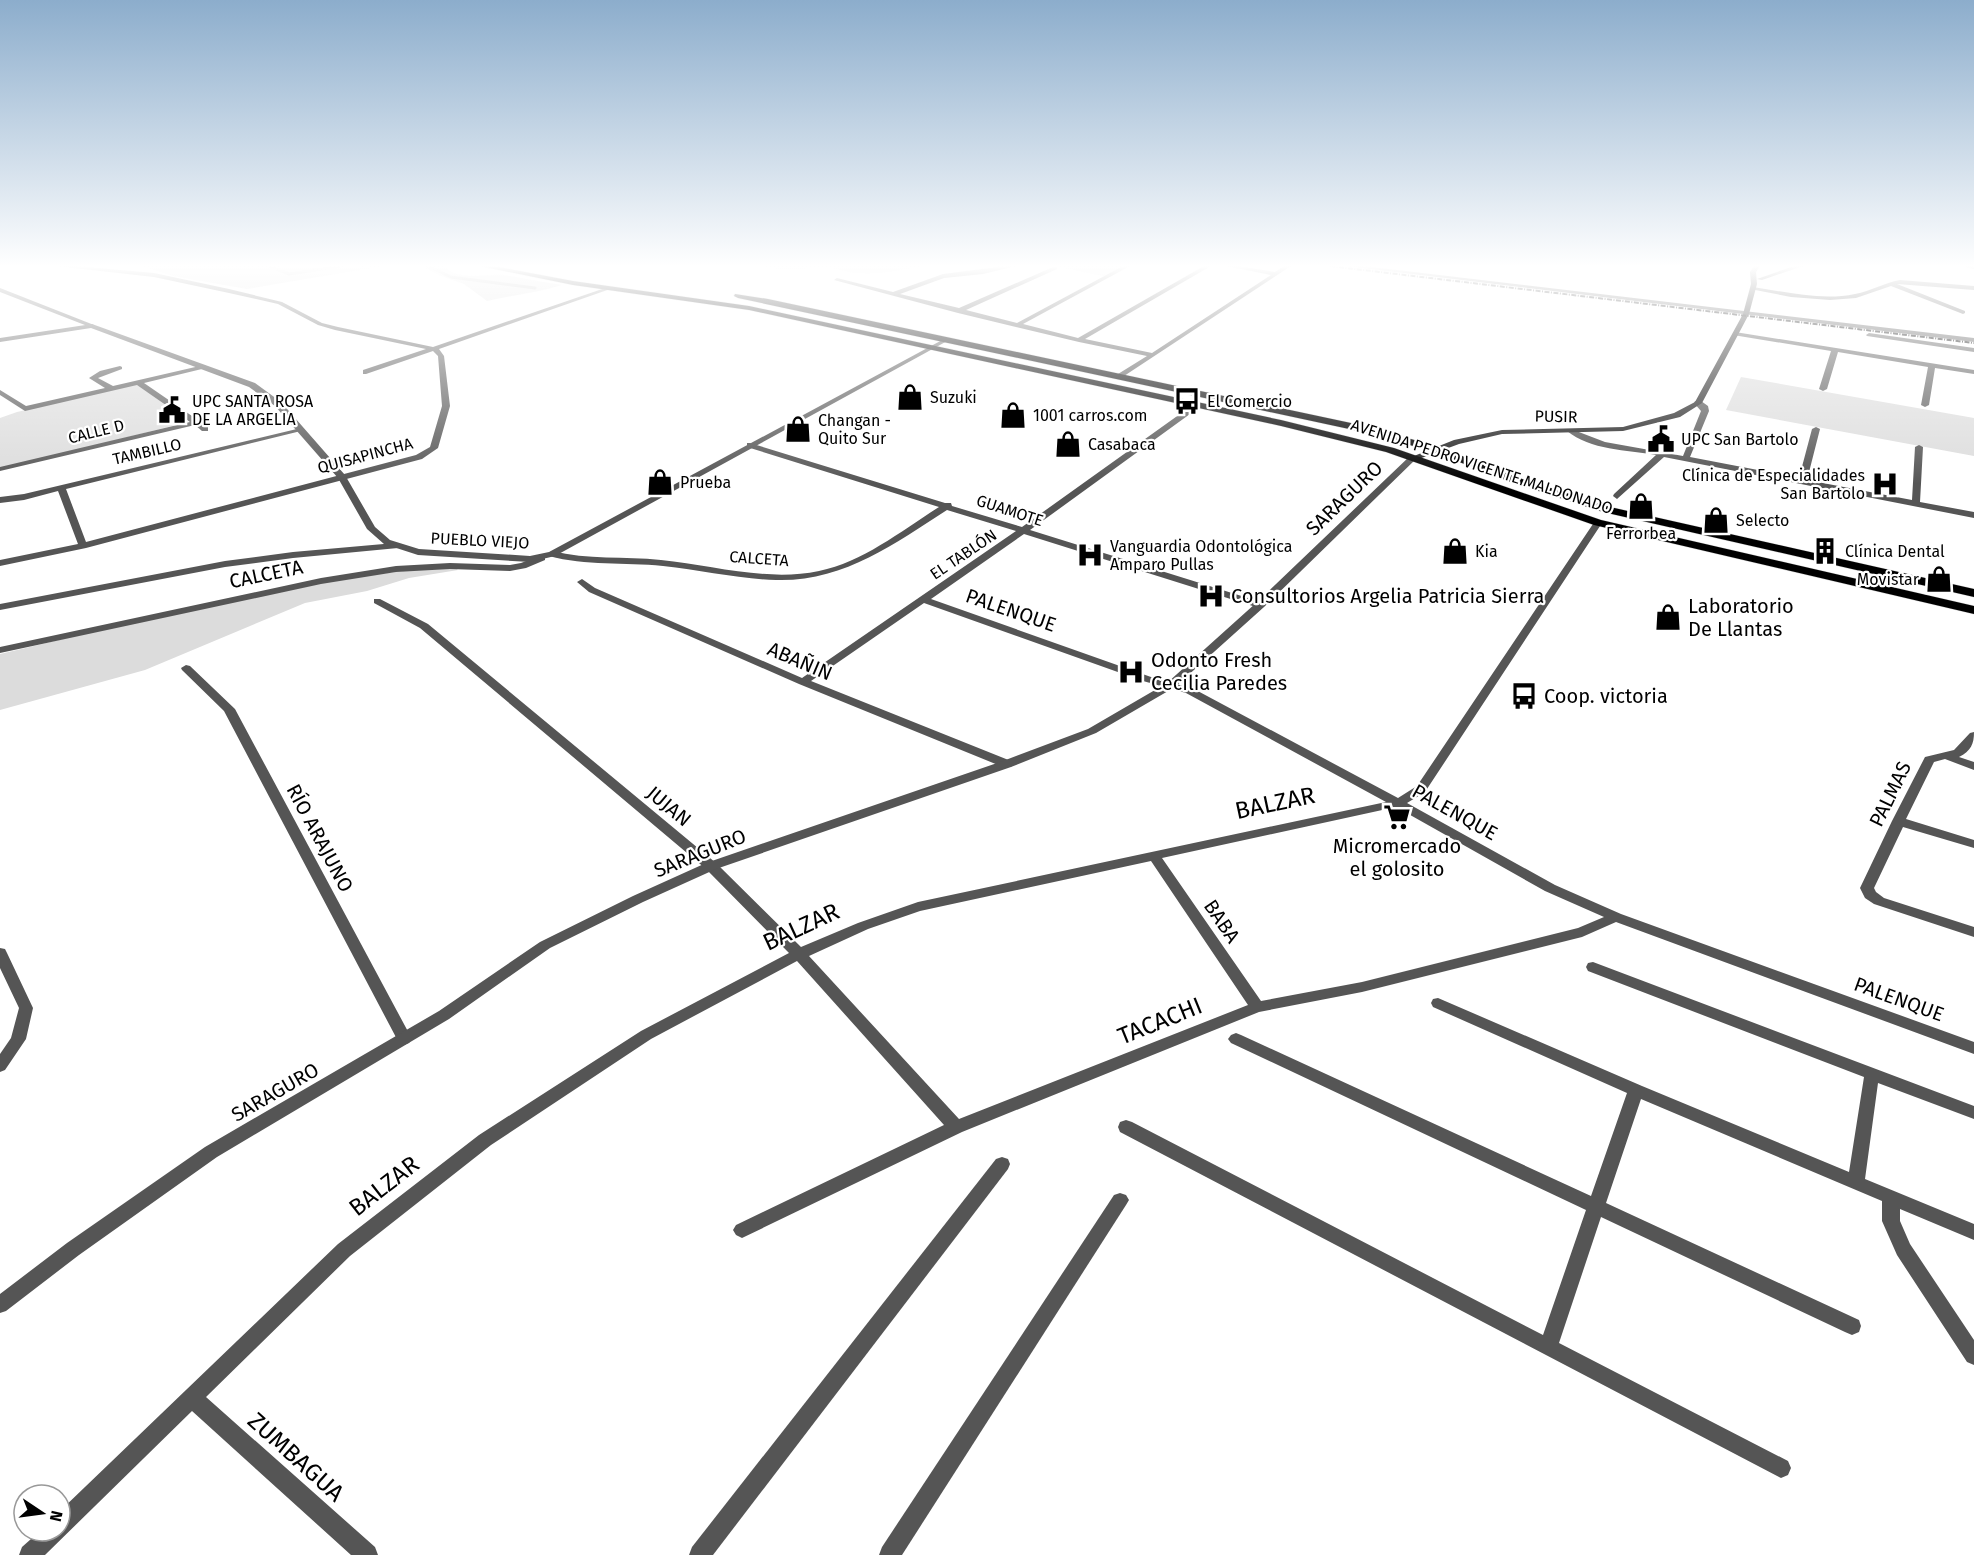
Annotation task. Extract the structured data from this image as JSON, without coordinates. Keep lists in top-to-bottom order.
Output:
{
  "streets": {
    "main road": ["PUSIR", "AVENIDA PEDRO VICENTE MALDONADO"],
    "street": [
      "CALLE D",
      "TAMBILLO",
      "QUISAPINCHA",
      "SARAGURO",
      "GUAMOTE",
      "PUEBLO VIEJO",
      "EL TABLÓN",
      "CALCETA",
      "PALENQUE",
      "ABAÑIN",
      "PALMAS",
      "BALZAR",
      "JUJAN",
      "RÍO ARAJUNO",
      "BABA",
      "TACACHI",
      "ZUMBAGUA"
    ]
  },
  "crossings": [
    ["PUSIR", "AVENIDA PEDRO VICENTE MALDONADO"],
    ["PUSIR", "SARAGURO"],
    ["AVENIDA PEDRO VICENTE MALDONADO", "SARAGURO"],
    ["AVENIDA PEDRO VICENTE MALDONADO", "PUEBLO VIEJO"],
    ["AVENIDA PEDRO VICENTE MALDONADO", "EL TABLÓN"],
    ["AVENIDA PEDRO VICENTE MALDONADO", "BALZAR"],
    ["SARAGURO", "GUAMOTE"],
    ["SARAGURO", "PALENQUE"],
    ["SARAGURO", "ABAÑIN"],
    ["SARAGURO", "JUJAN"],
    ["SARAGURO", "RÍO ARAJUNO"],
    ["GUAMOTE", "PUEBLO VIEJO"],
    ["GUAMOTE", "EL TABLÓN"],
    ["GUAMOTE", "CALCETA"],
    ["PUEBLO VIEJO", "CALCETA"],
    ["EL TABLÓN", "PALENQUE"],
    ["EL TABLÓN", "ABAÑIN"],
    ["PALENQUE", "BALZAR"],
    ["PALENQUE", "TACACHI"],
    ["BALZAR", "JUJAN"],
    ["BALZAR", "BABA"],
    ["BALZAR", "ZUMBAGUA"],
    ["JUJAN", "TACACHI"],
    ["BABA", "TACACHI"]
  ],
  "places": {
    "shop": [
      "Suzuki",
      "1001 carros.com",
      "Changan - Quito Sur",
      "Casabaca",
      "Prueba",
      "Ferrorbea",
      "Selecto",
      "Kia",
      "Movistar",
      "Laboratorio De Llantas"
    ],
    "bus stop": ["El Comercio", "Coop. victoria"],
    "public building": ["UPC SANTA ROSA DE LA ARGELIA", "UPC San Bartolo"],
    "hospital": [
      "Clínica de Especialidades San Bartolo",
      "Vanguardia Odontológica Amparo Pullas",
      "Consultorios Argelia Patricia Sierra",
      "Odonto Fresh Cecilia Paredes"
    ],
    "building": ["Clínica Dental"],
    "supermarket": ["Micromercado el golosito"]
  },
  "north": "right"
}
